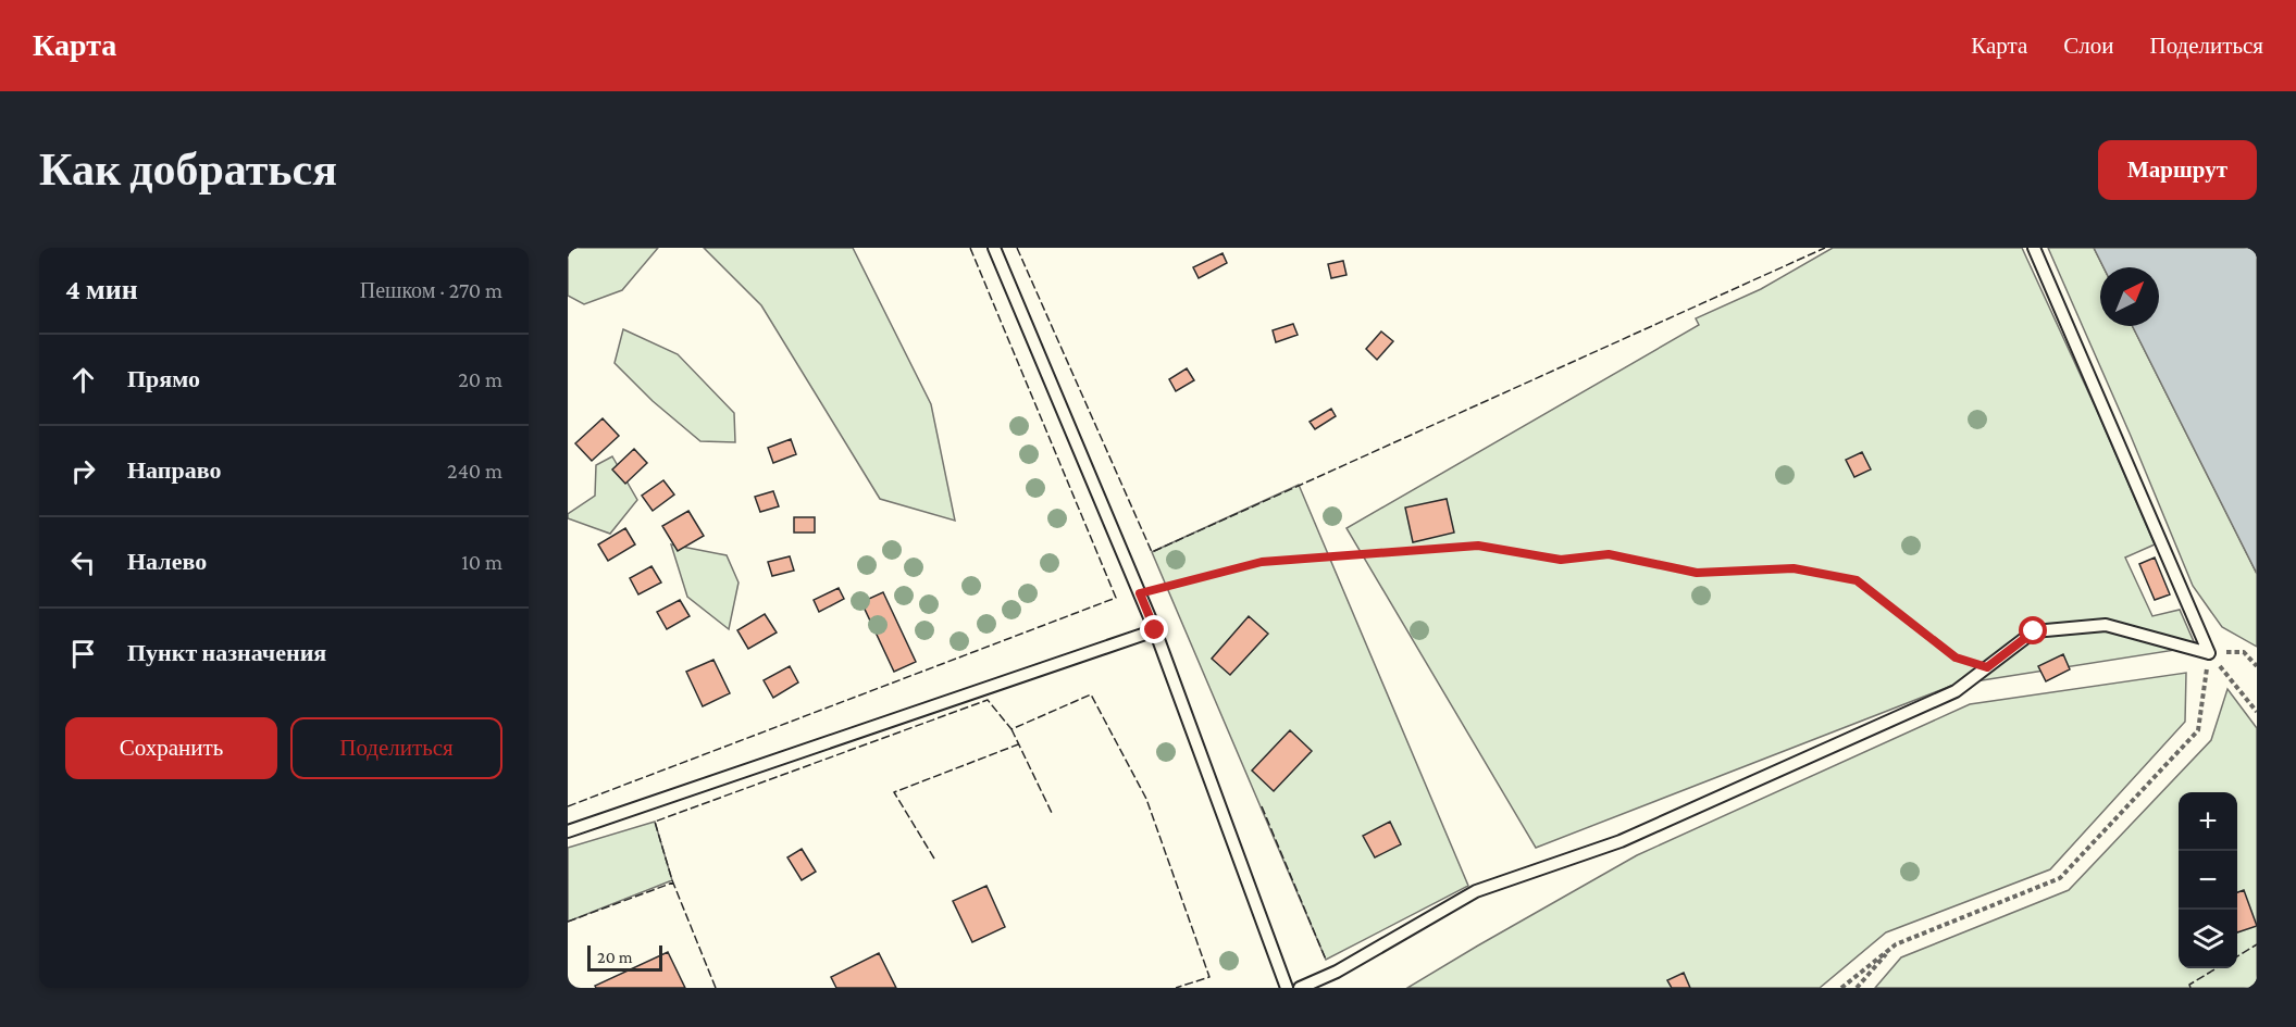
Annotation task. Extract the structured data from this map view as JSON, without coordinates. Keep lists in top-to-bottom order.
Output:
{
  "scale_bar": "20 m",
  "north": "top right",
  "page": {
    "header": "Карта",
    "nav": ["Карта", "Слои", "Поделиться"],
    "buttons": [
      "Маршрут",
      ["Сохранить", "Поделиться"]
    ],
    "title": "Как добраться",
    "heading": ["4 мин", "Пешком · 270 m"],
    "list": [
      ["Прямо", "20 m"],
      ["Направо", "240 m"],
      ["Налево", "10 m"],
      "Пункт назначения"
    ],
    "map_buttons": ["+", "−"],
    "scale": "20 m"
  }
}
